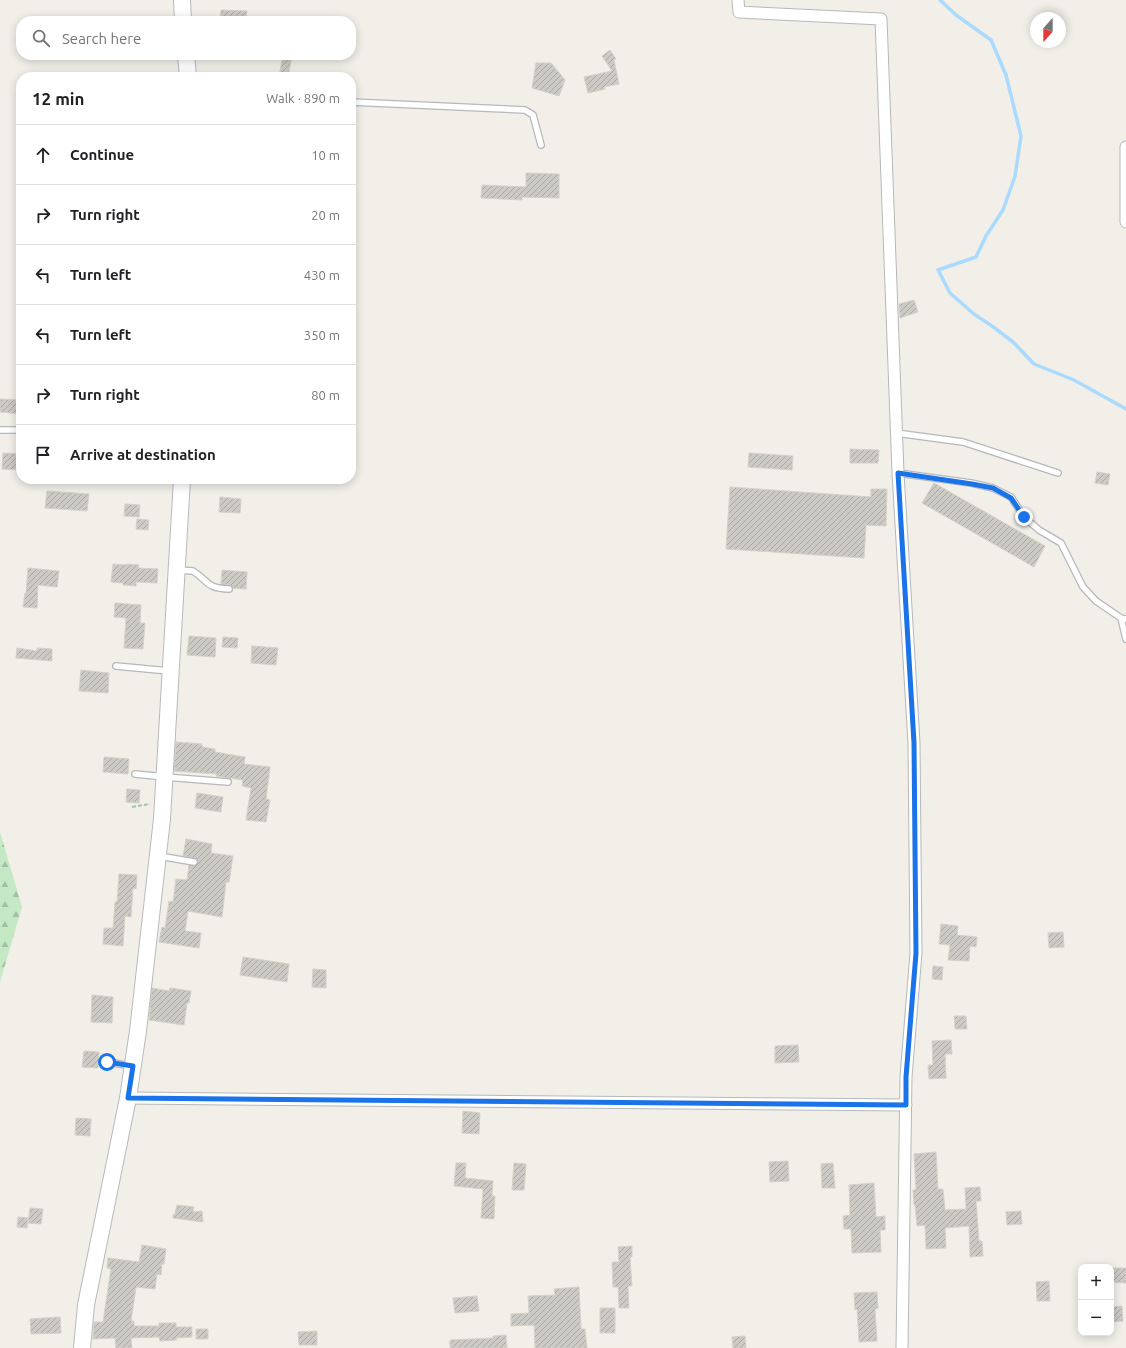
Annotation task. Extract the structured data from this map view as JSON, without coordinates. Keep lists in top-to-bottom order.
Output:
{
  "north": "bottom",
  "page": {
    "search": "Search here",
    "heading": ["12 min", "Walk · 890 m"],
    "list": [
      ["Continue", "10 m"],
      ["Turn right", "20 m"],
      ["Turn left", "430 m"],
      ["Turn left", "350 m"],
      ["Turn right", "80 m"],
      "Arrive at destination"
    ],
    "map_buttons": ["+", "−"]
  }
}
